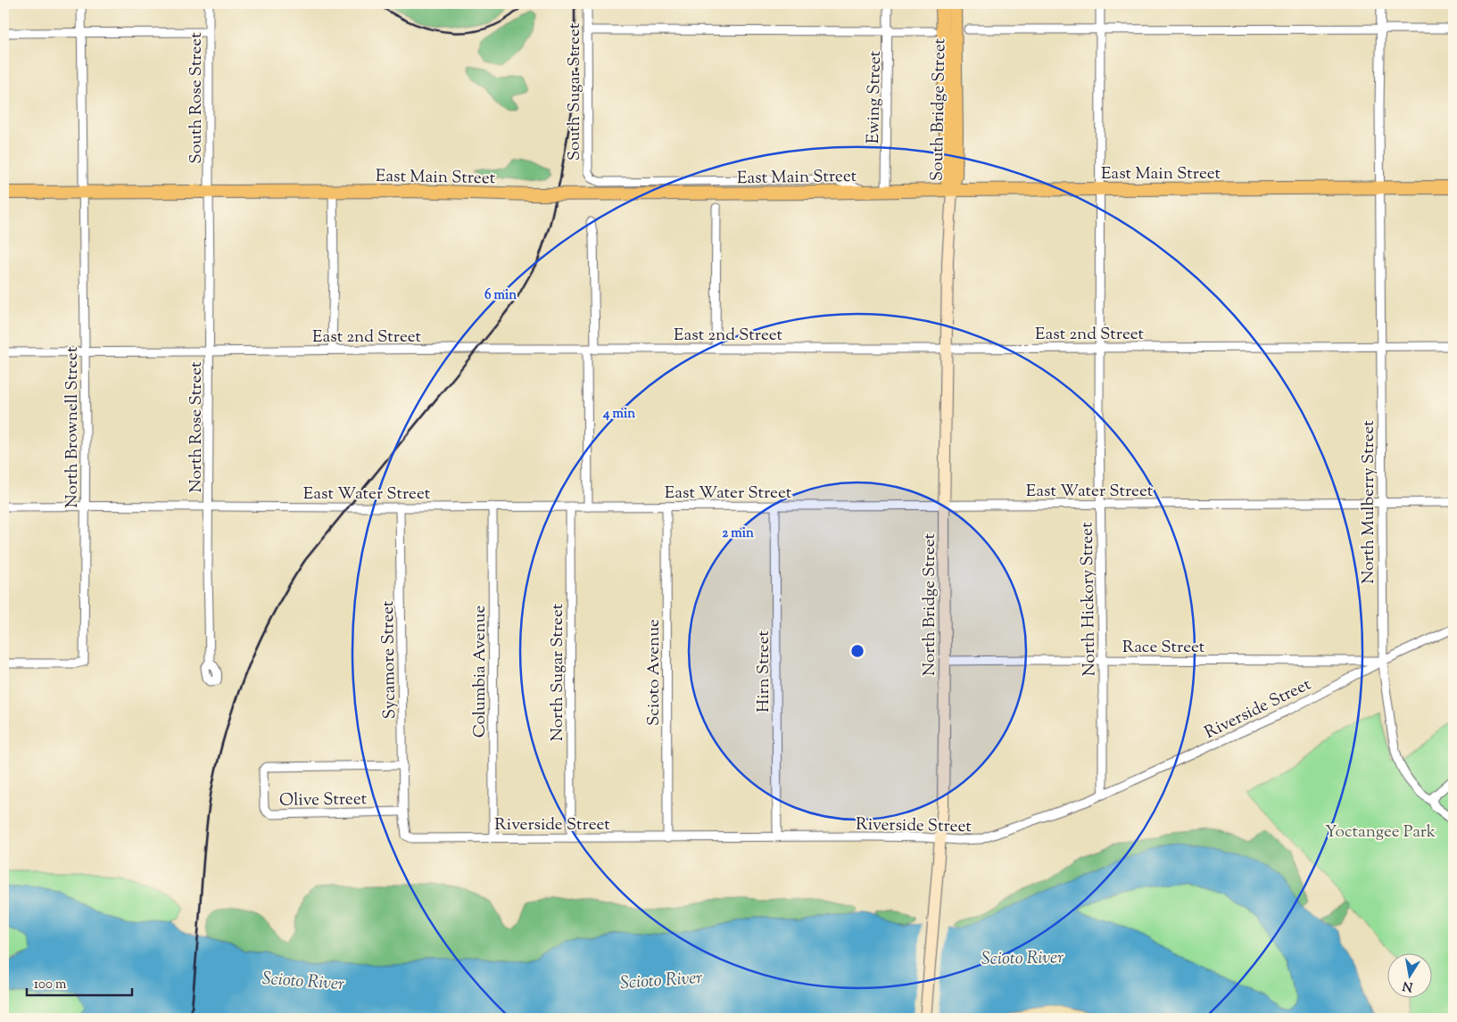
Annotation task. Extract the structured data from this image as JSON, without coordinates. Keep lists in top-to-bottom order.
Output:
{
  "streets": {
    "main road": ["South Bridge Street", "East Main Street", "North Bridge Street"],
    "street": [
      "South Sugar Street",
      "Ewing Street",
      "South Rose Street",
      "East 2nd Street",
      "North Brownell Street",
      "North Rose Street",
      "East Water Street",
      "North Mulberry Street",
      "North Hickory Street",
      "Race Street",
      "Sycamore Street",
      "Columbia Avenue",
      "Hirn Street",
      "North Sugar Street",
      "Scioto Avenue",
      "Riverside Street",
      "Olive Street"
    ]
  },
  "crossings": [
    ["South Sugar Street", "East Main Street"],
    ["Ewing Street", "East Main Street"],
    ["South Rose Street", "East Main Street"],
    ["South Rose Street", "North Rose Street"],
    ["South Bridge Street", "East Main Street"],
    ["South Bridge Street", "North Bridge Street"],
    ["East Main Street", "North Brownell Street"],
    ["East Main Street", "North Rose Street"],
    ["East Main Street", "North Mulberry Street"],
    ["East Main Street", "North Hickory Street"],
    ["East Main Street", "North Bridge Street"],
    ["East 2nd Street", "North Brownell Street"],
    ["East 2nd Street", "North Rose Street"],
    ["East 2nd Street", "North Mulberry Street"],
    ["East 2nd Street", "North Hickory Street"],
    ["East 2nd Street", "North Bridge Street"],
    ["North Brownell Street", "East Water Street"],
    ["North Rose Street", "East Water Street"],
    ["East Water Street", "North Mulberry Street"],
    ["East Water Street", "North Hickory Street"],
    ["East Water Street", "North Bridge Street"],
    ["East Water Street", "Sycamore Street"],
    ["East Water Street", "Columbia Avenue"],
    ["East Water Street", "Hirn Street"],
    ["East Water Street", "North Sugar Street"],
    ["East Water Street", "Scioto Avenue"],
    ["North Mulberry Street", "Race Street"],
    ["North Mulberry Street", "Riverside Street"],
    ["North Hickory Street", "Race Street"],
    ["North Hickory Street", "Riverside Street"],
    ["North Bridge Street", "Race Street"],
    ["North Bridge Street", "Riverside Street"],
    ["Race Street", "Riverside Street"],
    ["Sycamore Street", "Riverside Street"],
    ["Sycamore Street", "Olive Street"],
    ["Columbia Avenue", "Riverside Street"],
    ["Hirn Street", "Riverside Street"],
    ["North Sugar Street", "Riverside Street"],
    ["Scioto Avenue", "Riverside Street"],
    ["Riverside Street", "Olive Street"]
  ],
  "water": ["Scioto River"],
  "parks": ["Yoctangee Park"],
  "scale_bar": "100 m",
  "north": "bottom",
  "rings": ["6 min", "4 min", "2 min"]
}
